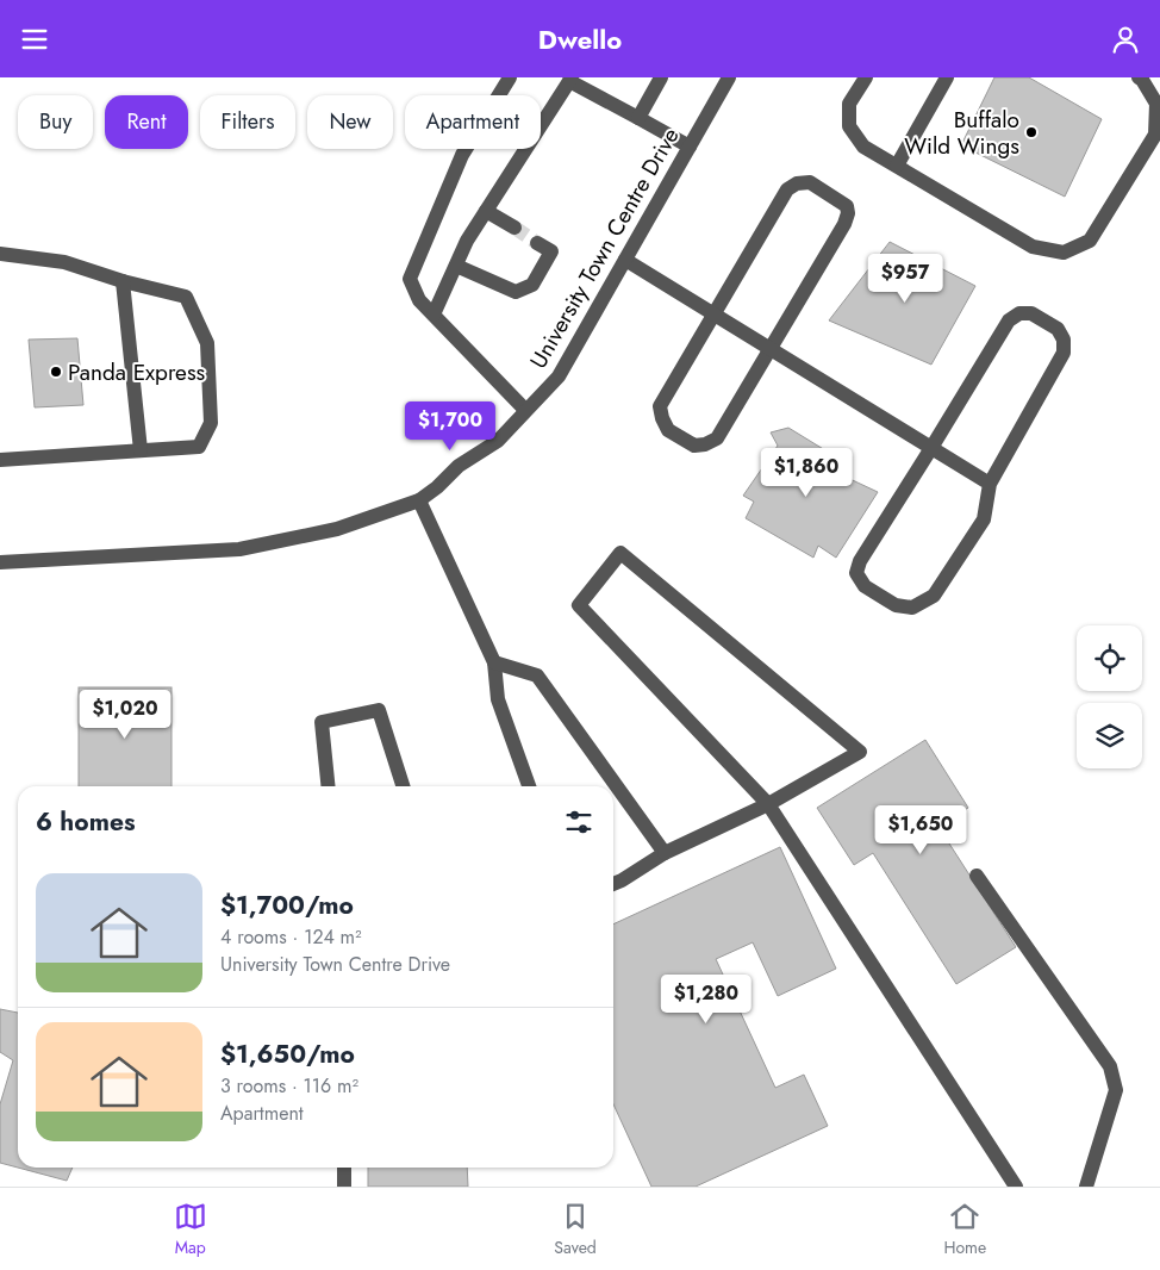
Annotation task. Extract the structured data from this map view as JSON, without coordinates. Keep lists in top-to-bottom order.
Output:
{
  "streets": {
    "street": ["University Town Centre Drive"]
  },
  "places": ["Buffalo Wild Wings", "Panda Express"],
  "page": {
    "header": "Dwello",
    "chip": [
      "Buy",
      "Rent",
      "Filters",
      "New",
      "Apartment"
    ],
    "price": [
      "$957",
      "$1,700",
      "$1,860",
      "$1,020",
      "$1,650",
      "$1,280"
    ],
    "heading": "6 homes",
    "list": [
      {
        "name": "$1,700/mo",
        "note": "4 rooms · 124 m² · University Town Centre Drive"
      },
      {
        "name": "$1,650/mo",
        "note": "3 rooms · 116 m² · Apartment"
      }
    ],
    "tabs": ["Map", "Saved", "Home"]
  }
}
